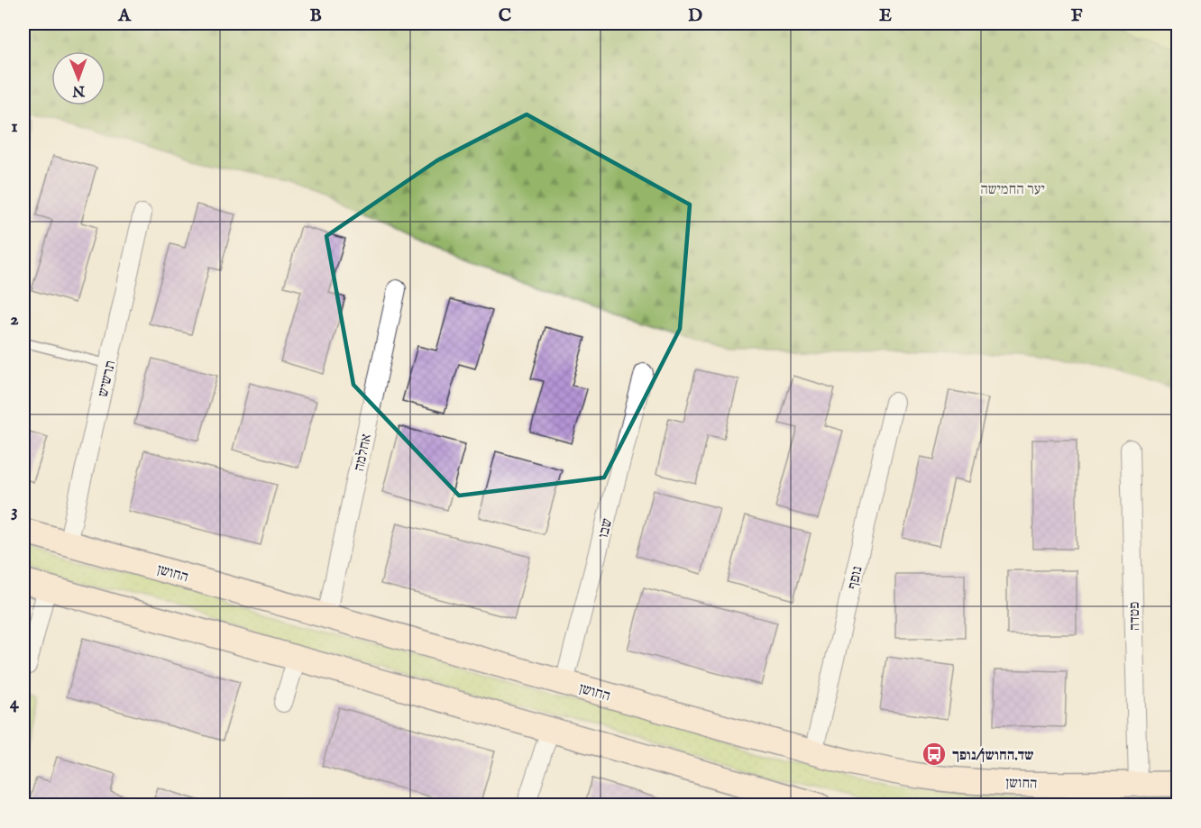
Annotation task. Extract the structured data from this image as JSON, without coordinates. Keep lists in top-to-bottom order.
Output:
{
  "streets": {
    "street": [
      "תרשיש",
      "אחלמה",
      "שבו",
      "החושן",
      "נופף",
      "פטדה"
    ]
  },
  "crossings": [
    ["תרשיש", "החושן"],
    ["אחלמה", "החושן"],
    ["שבו", "החושן"],
    ["החושן", "נופף"],
    ["החושן", "פטדה"]
  ],
  "parks": ["יער החמישה"],
  "places": {
    "bus stop": ["שד.החושן/נופך"]
  },
  "north": "bottom",
  "grid": {
    "columns": [
      "A",
      "B",
      "C",
      "D",
      "E",
      "F"
    ],
    "rows": [
      "1",
      "2",
      "3",
      "4"
    ]
  }
}
